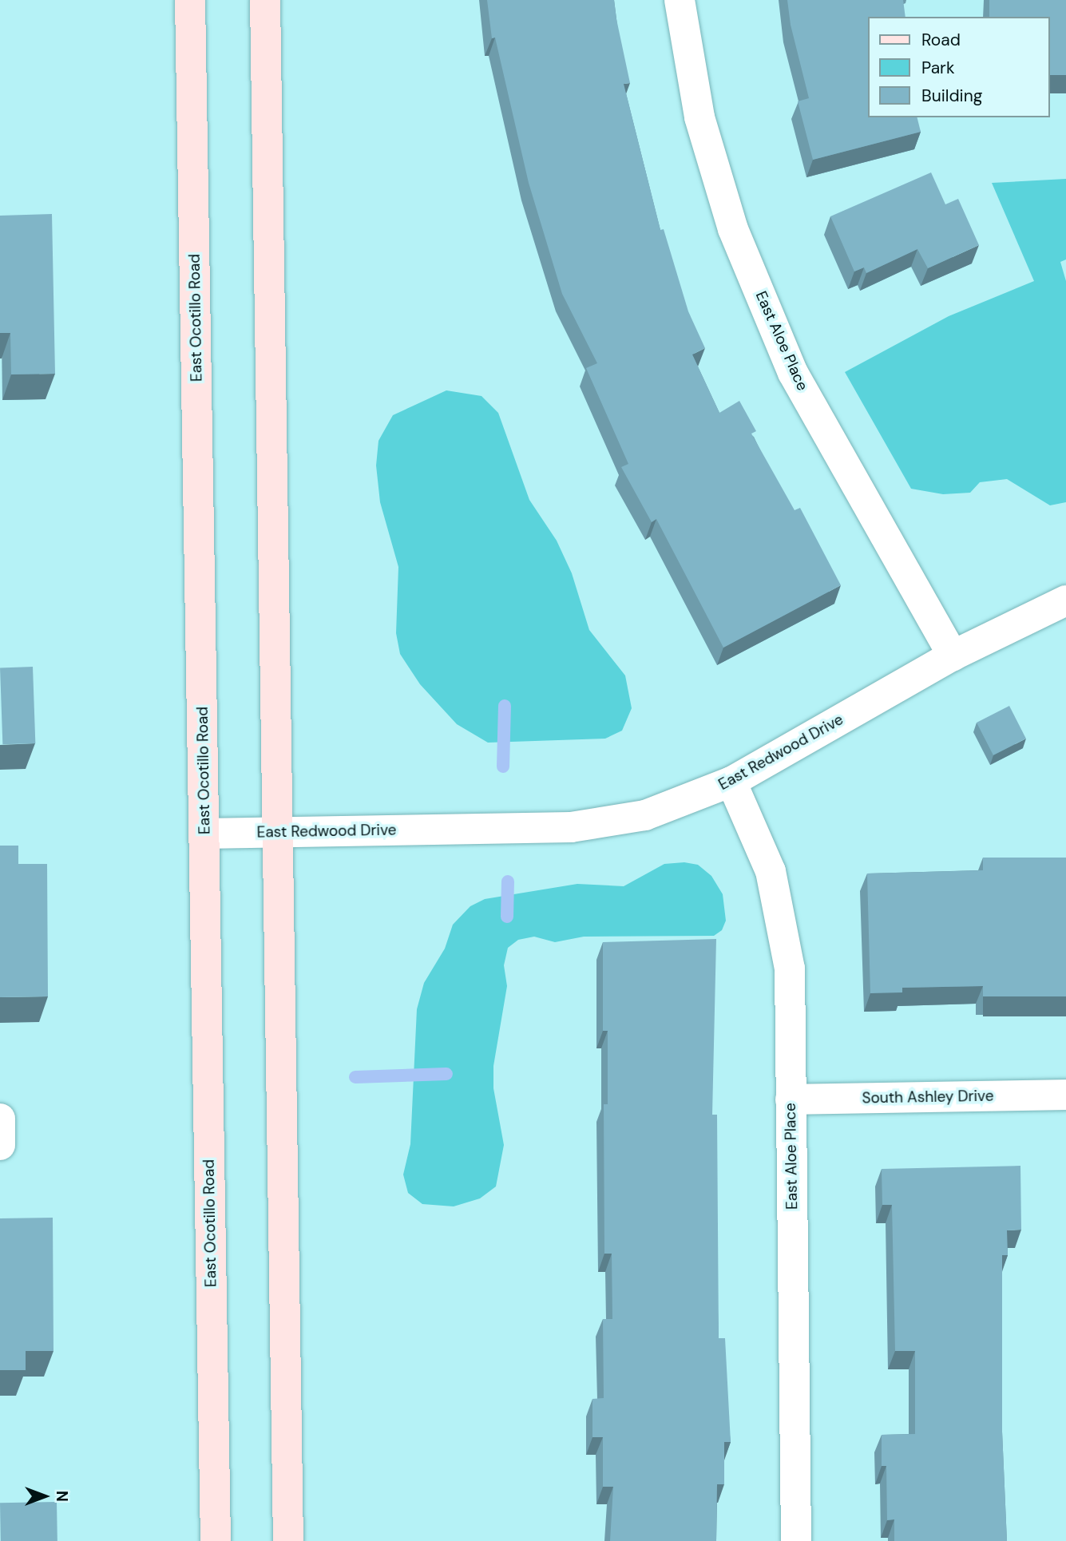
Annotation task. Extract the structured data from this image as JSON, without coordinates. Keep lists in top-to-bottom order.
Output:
{
  "streets": {
    "main road": ["East Ocotillo Road"],
    "street": ["East Aloe Place", "East Redwood Drive", "South Ashley Drive"]
  },
  "crossings": [
    ["East Ocotillo Road", "East Redwood Drive"],
    ["East Aloe Place", "East Redwood Drive"],
    ["East Aloe Place", "South Ashley Drive"]
  ],
  "legend": ["Road", "Park", "Building"],
  "north": "right"
}
